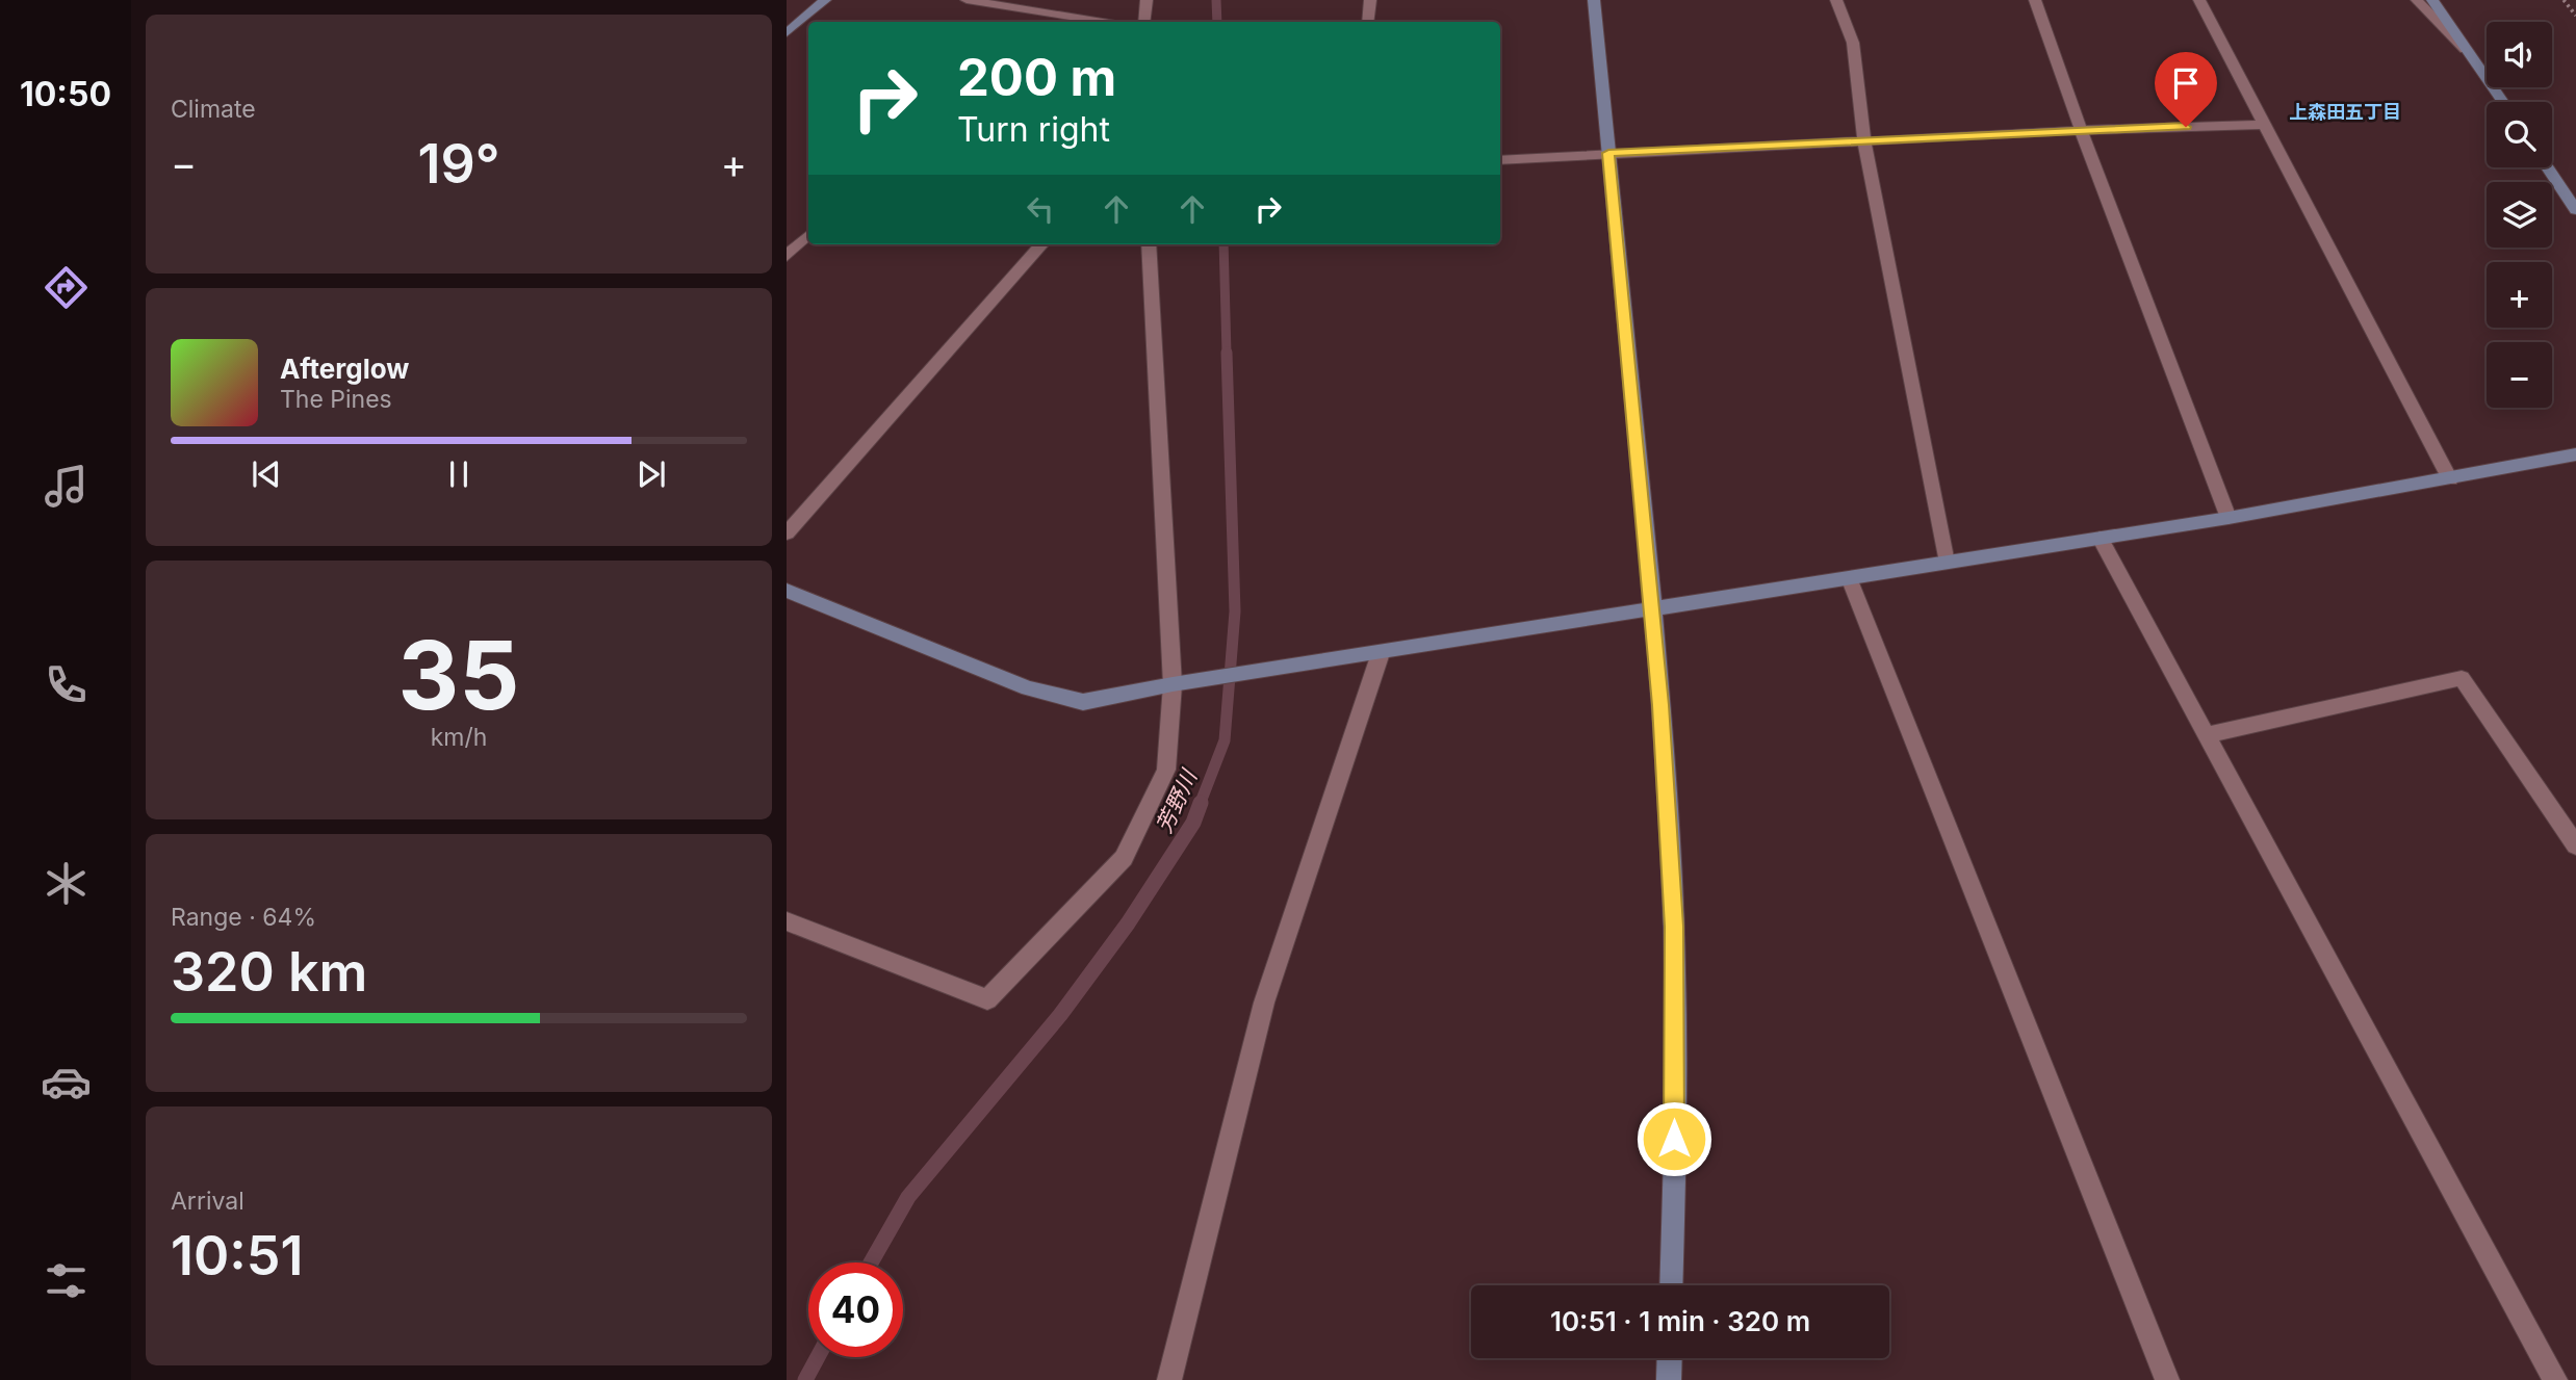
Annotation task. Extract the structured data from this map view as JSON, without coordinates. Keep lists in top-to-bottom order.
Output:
{
  "districts": ["上森田五丁目"],
  "water": ["芳野川"],
  "page": {
    "tabs": "10:50",
    "tile": [
      "Climate",
      ["35", "km/h"],
      ["Range · 64%", "320 km"],
      ["Arrival", "10:51"]
    ],
    "map_buttons": ["+", "−"],
    "turn": ["200 m", "Turn right"],
    "heat": ["−", "19°", "+"],
    "song": ["Afterglow", "The Pines"],
    "limit": "40",
    "trip": "10:51 · 1 min · 320 m"
  }
}
